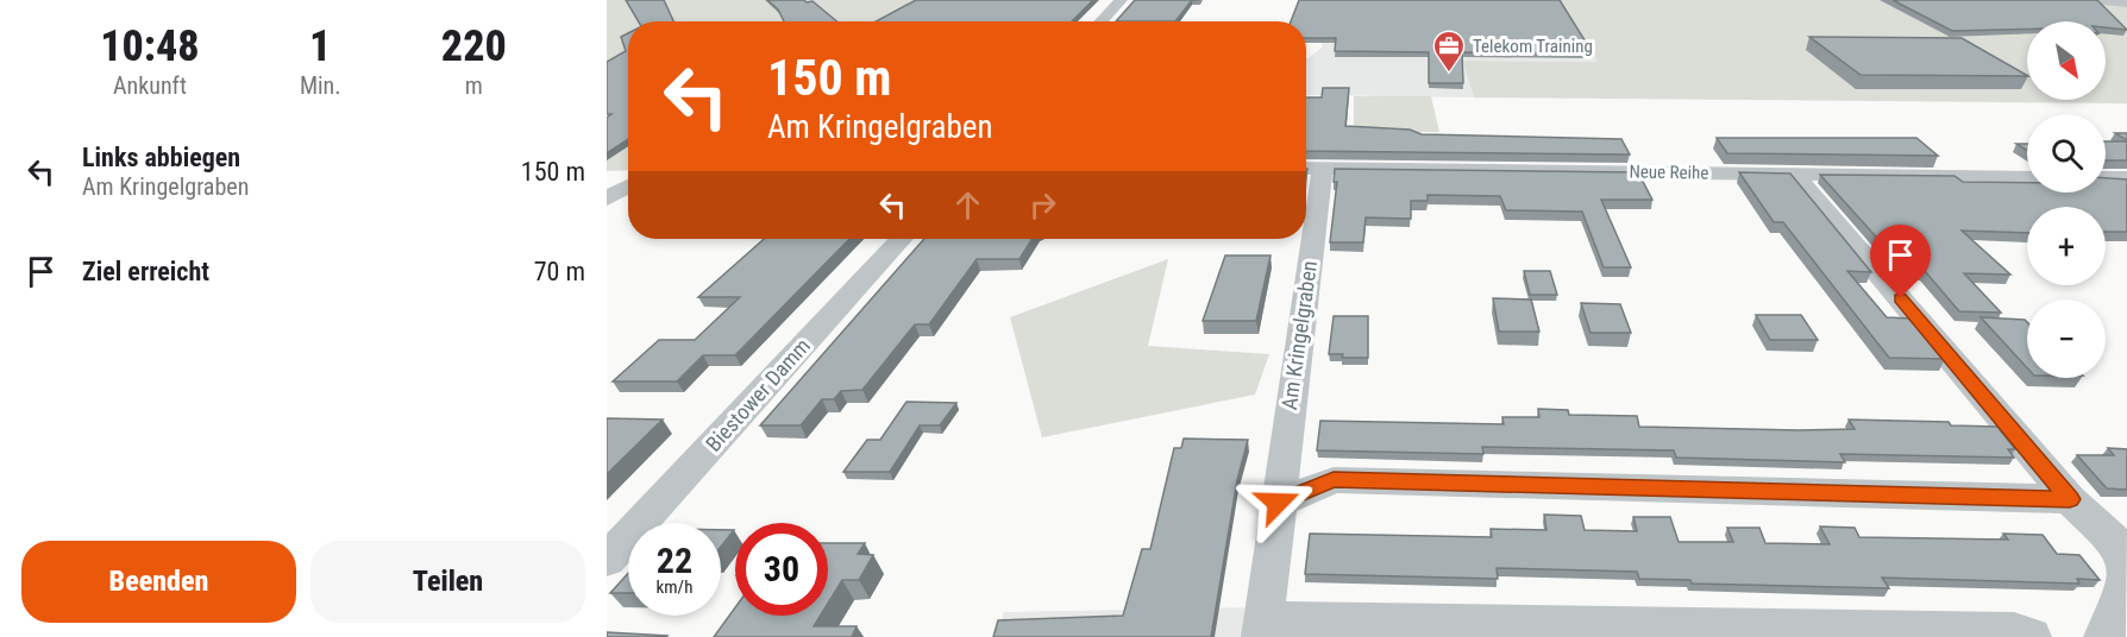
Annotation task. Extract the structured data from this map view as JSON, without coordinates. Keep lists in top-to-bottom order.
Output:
{
  "streets": {
    "street": ["Neue Reihe", "Am Kringelgraben", "Biestower Damm"]
  },
  "crossings": [
    ["Neue Reihe", "Am Kringelgraben"]
  ],
  "places": {
    "office": ["Telekom Training"]
  },
  "north": "bottom right",
  "page": {
    "eta": [
      "10:48",
      "Ankunft",
      "1",
      "Min.",
      "220",
      "m"
    ],
    "map_buttons": ["+", "−"],
    "turn": ["150 m", "Am Kringelgraben"],
    "list": [
      {
        "name": "Links abbiegen",
        "note": "Am Kringelgraben",
        "value": "150 m"
      },
      {
        "name": "Ziel erreicht",
        "value": "70 m"
      }
    ],
    "speed": "22 km/h",
    "limit": "30",
    "buttons": ["Beenden", "Teilen"]
  }
}
